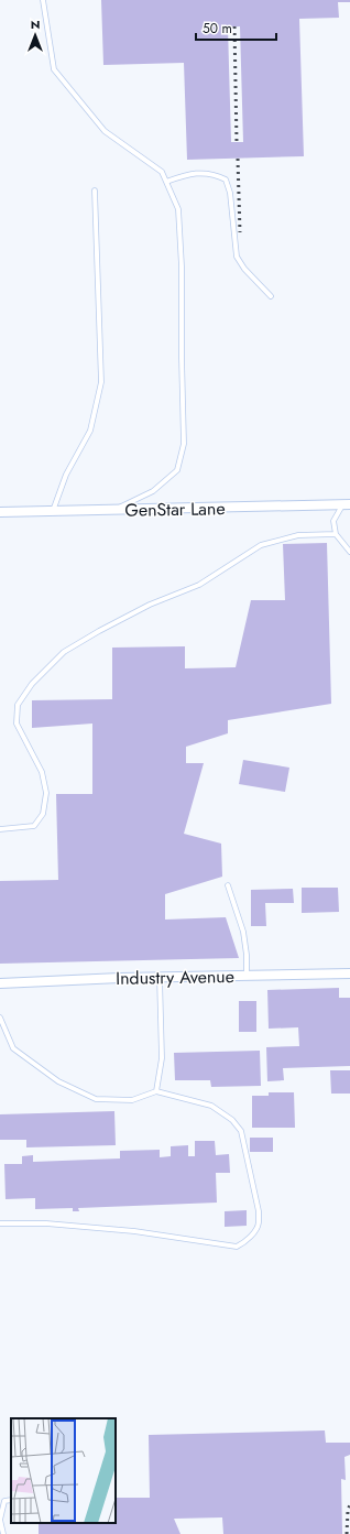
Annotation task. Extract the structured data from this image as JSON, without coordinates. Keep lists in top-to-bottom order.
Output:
{
  "streets": {
    "street": ["GenStar Lane", "Industry Avenue"]
  },
  "scale_bar": "50 m",
  "north": "top"
}
